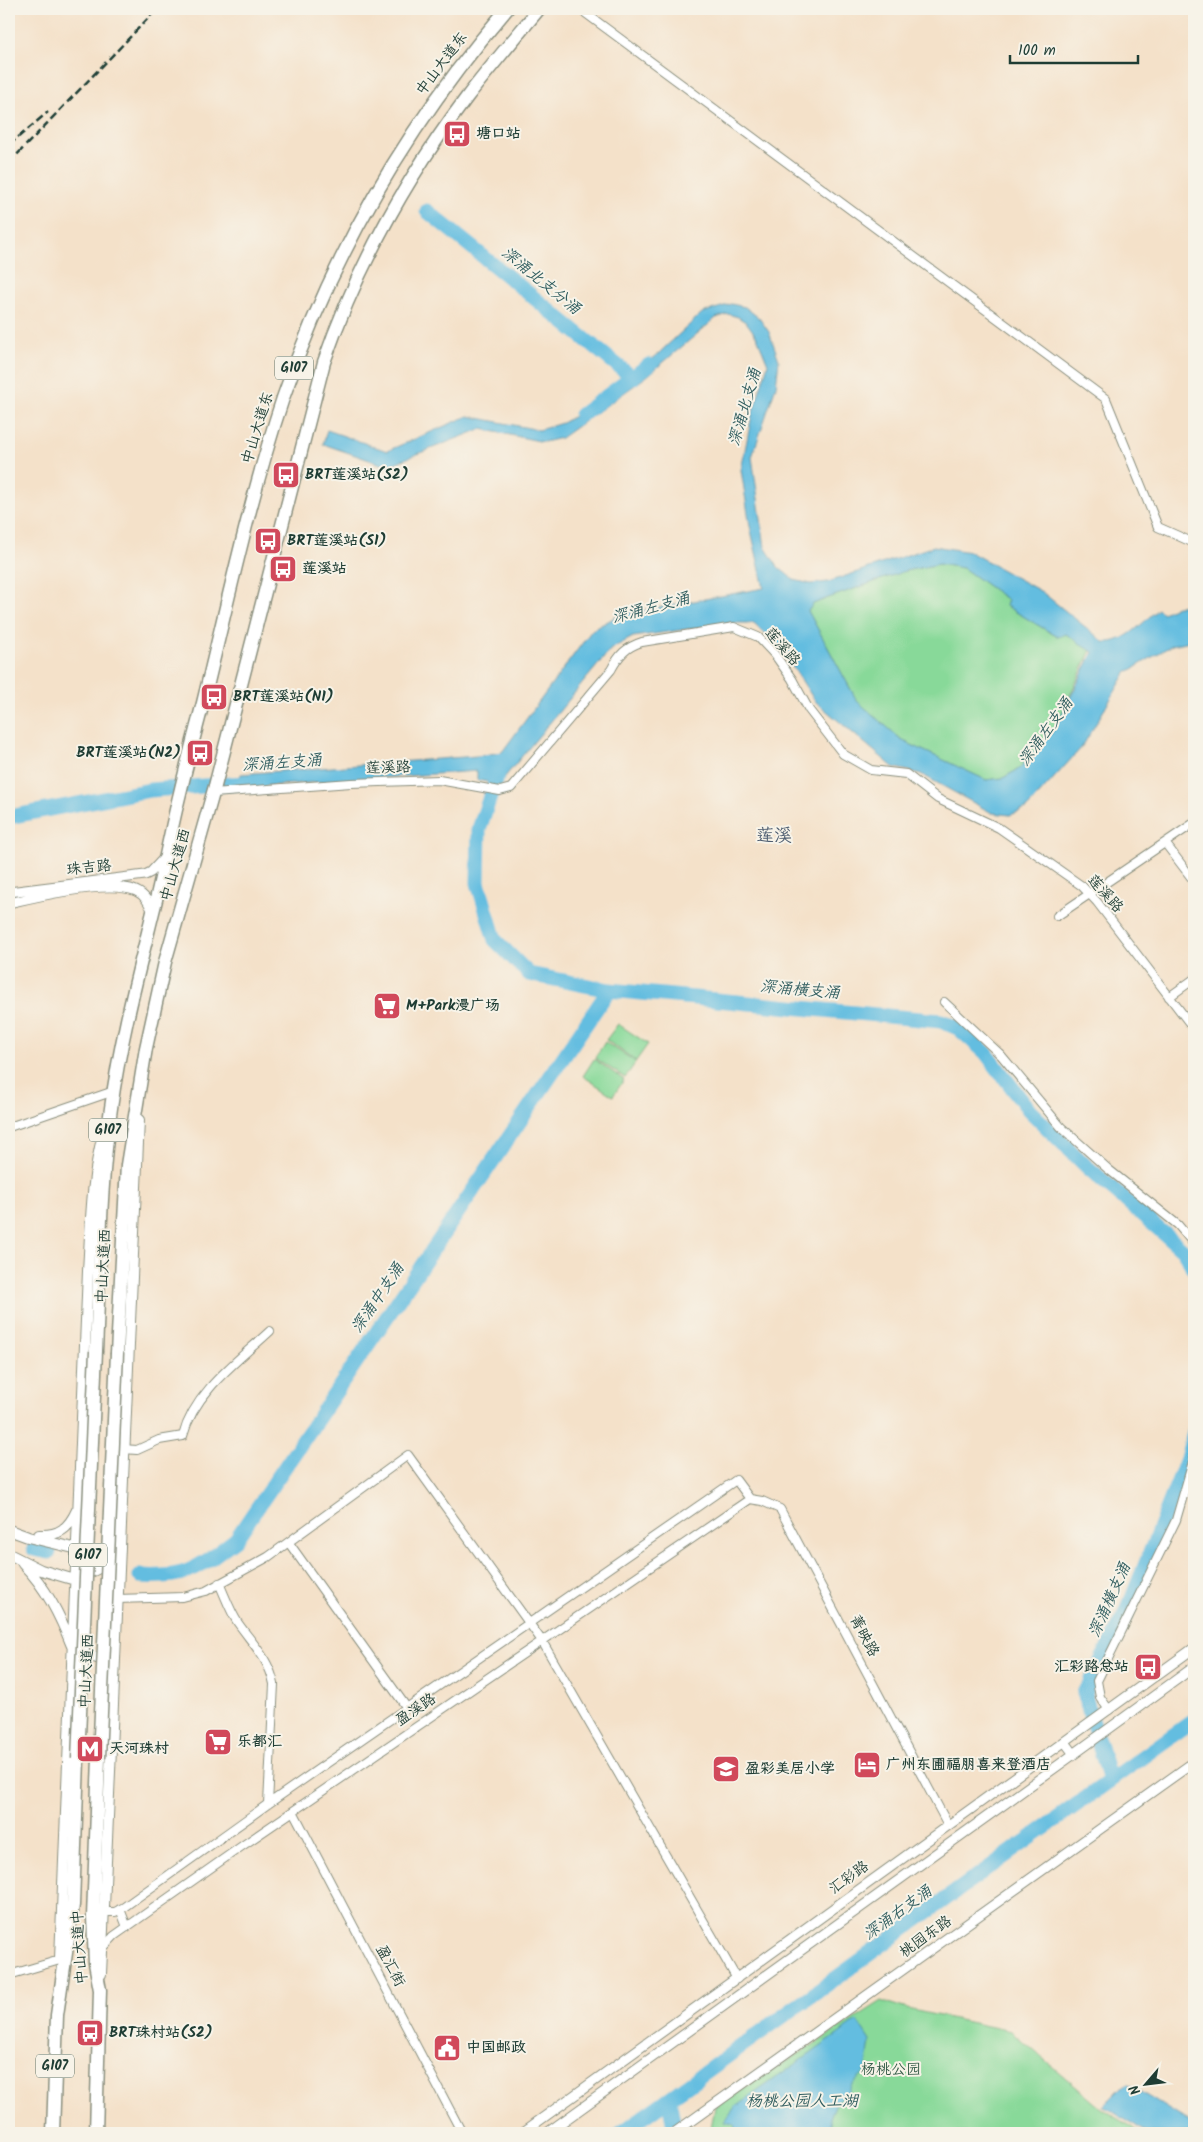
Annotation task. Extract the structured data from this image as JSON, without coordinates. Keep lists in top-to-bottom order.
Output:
{
  "streets": {
    "highway": [
      "中山大道东",
      "G107",
      "中山大道西",
      "中山大道中"
    ],
    "street": [
      "莲溪路",
      "珠吉路",
      "菁映路",
      "盈溪路",
      "汇彩路",
      "桃园东路",
      "盈汇街"
    ]
  },
  "crossings": [
    ["中山大道东", "中山大道西"],
    ["中山大道东", "珠吉路"],
    ["G107", "莲溪路"],
    ["G107", "中山大道西"],
    ["莲溪路", "中山大道西"],
    ["中山大道西", "珠吉路"],
    ["中山大道西", "中山大道中"],
    ["菁映路", "盈溪路"],
    ["菁映路", "汇彩路"],
    ["盈溪路", "盈汇街"]
  ],
  "districts": ["莲溪"],
  "water": [
    "深涌北支分涌",
    "深涌北支涌",
    "深涌左支涌",
    "深涌横支涌",
    "深涌中支涌",
    "深涌右支涌",
    "杨桃公园人工湖"
  ],
  "parks": ["杨桃公园"],
  "places": {
    "bus stop": [
      "塘口站",
      "BRT莲溪站(S2)",
      "BRT莲溪站(S1)",
      "莲溪站",
      "BRT莲溪站(N1)",
      "BRT莲溪站(N2)",
      "汇彩路总站",
      "BRT珠村站(S2)"
    ],
    "supermarket": ["M+Park漫广场", "乐都汇"],
    "metro station": ["天河珠村"],
    "hotel": ["广州东圃福朋喜来登酒店"],
    "school or university": ["盈彩美居小学"],
    "public building": ["中国邮政"]
  },
  "scale_bar": "100 m",
  "north": "bottom left"
}
